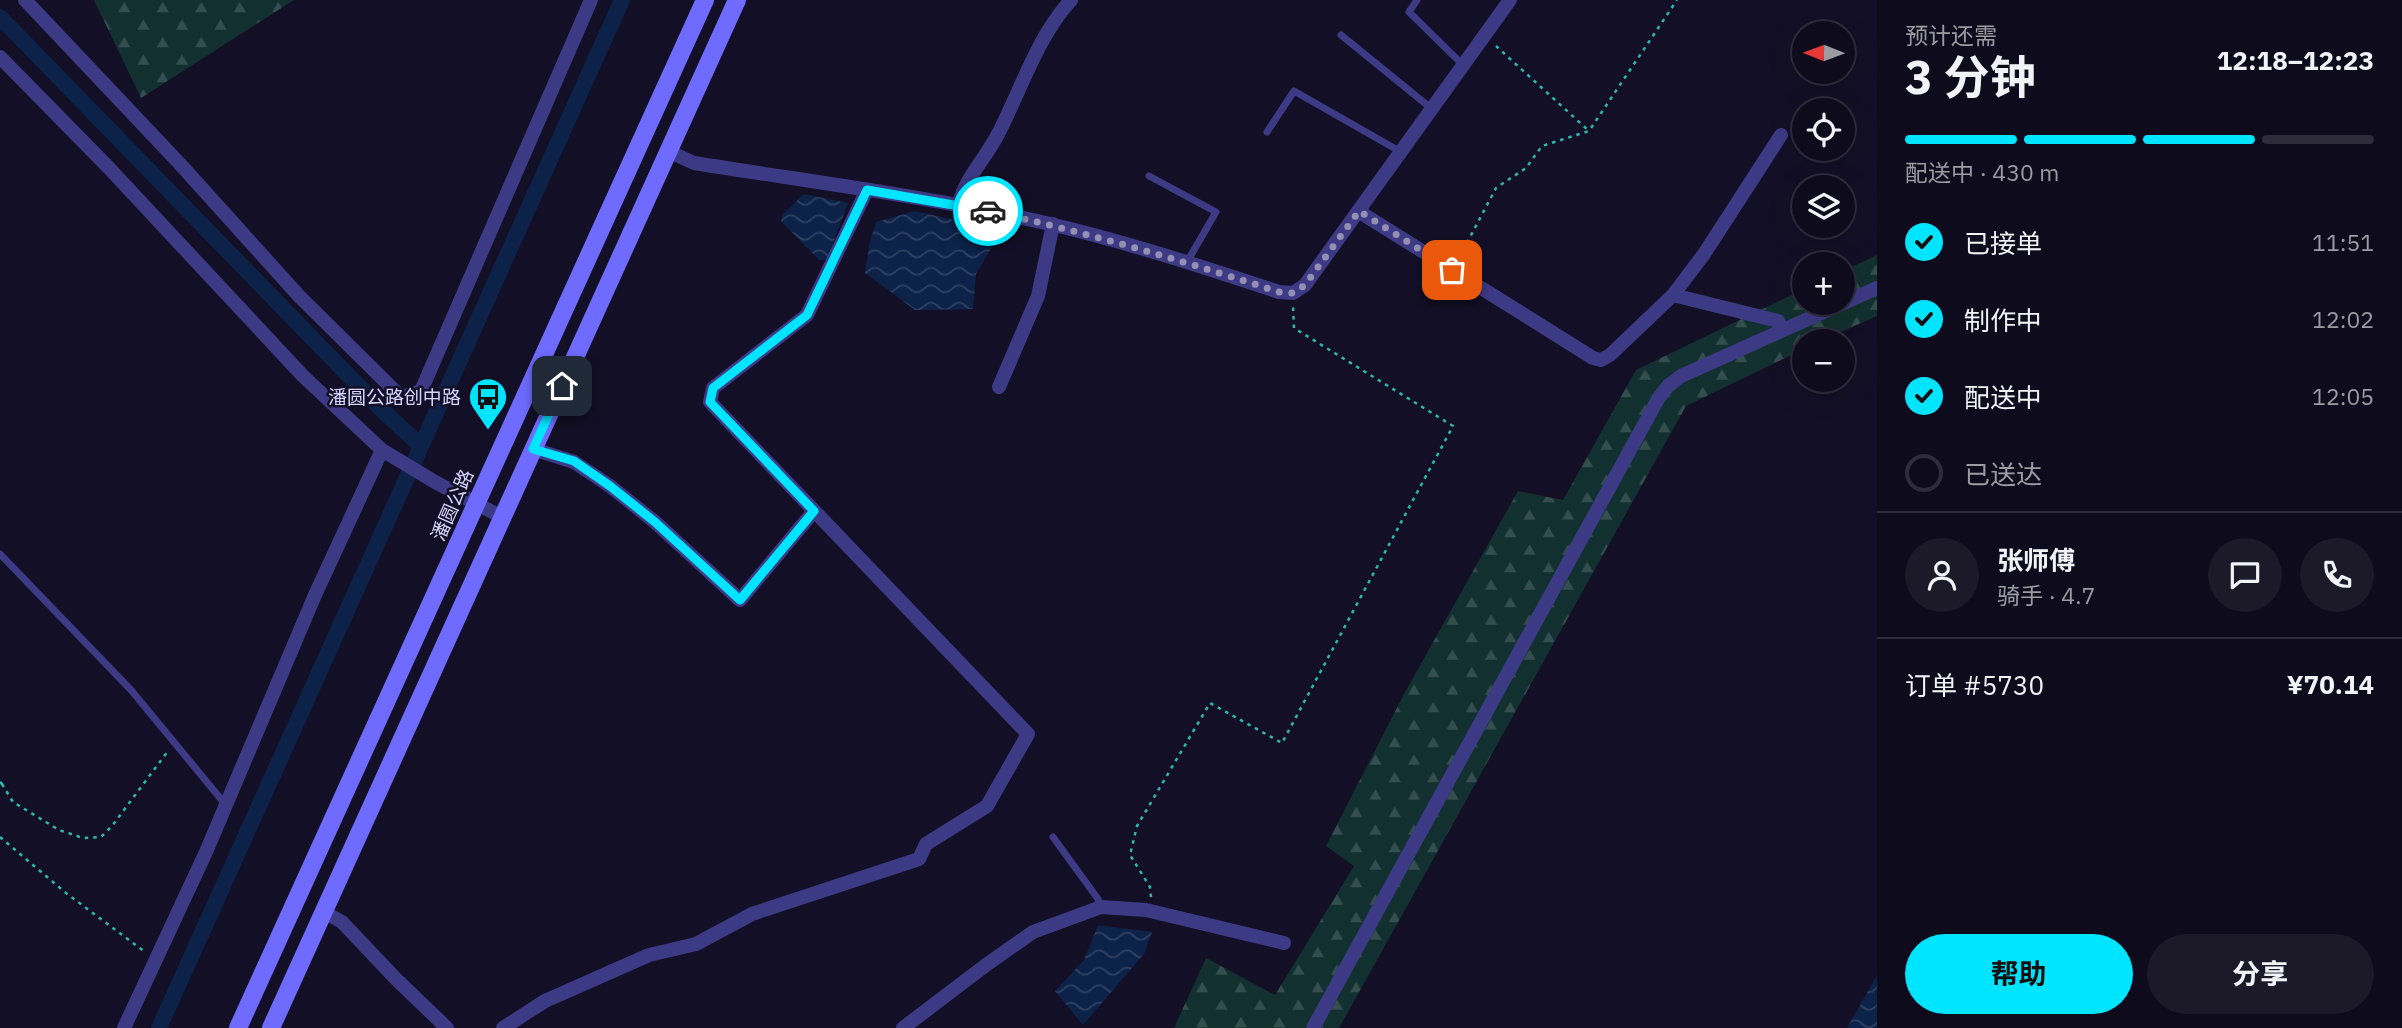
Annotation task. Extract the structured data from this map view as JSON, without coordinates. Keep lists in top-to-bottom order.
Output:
{
  "streets": {
    "main road": ["潘圆公路"]
  },
  "places": {
    "bus stop": ["潘圆公路创中路"]
  },
  "north": "left",
  "page": {
    "heading": ["3 分钟", "预计还需", "12:18–12:23"],
    "panel": [
      "张师傅",
      "骑手 · 4.7",
      "订单 #5730",
      "¥70.14"
    ],
    "map_buttons": ["+", "−"],
    "bar": "配送中 · 430 m",
    "list": [
      ["已接单", "11:51"],
      ["制作中", "12:02"],
      ["配送中", "12:05"],
      "已送达"
    ],
    "buttons": ["帮助", "分享"]
  }
}
